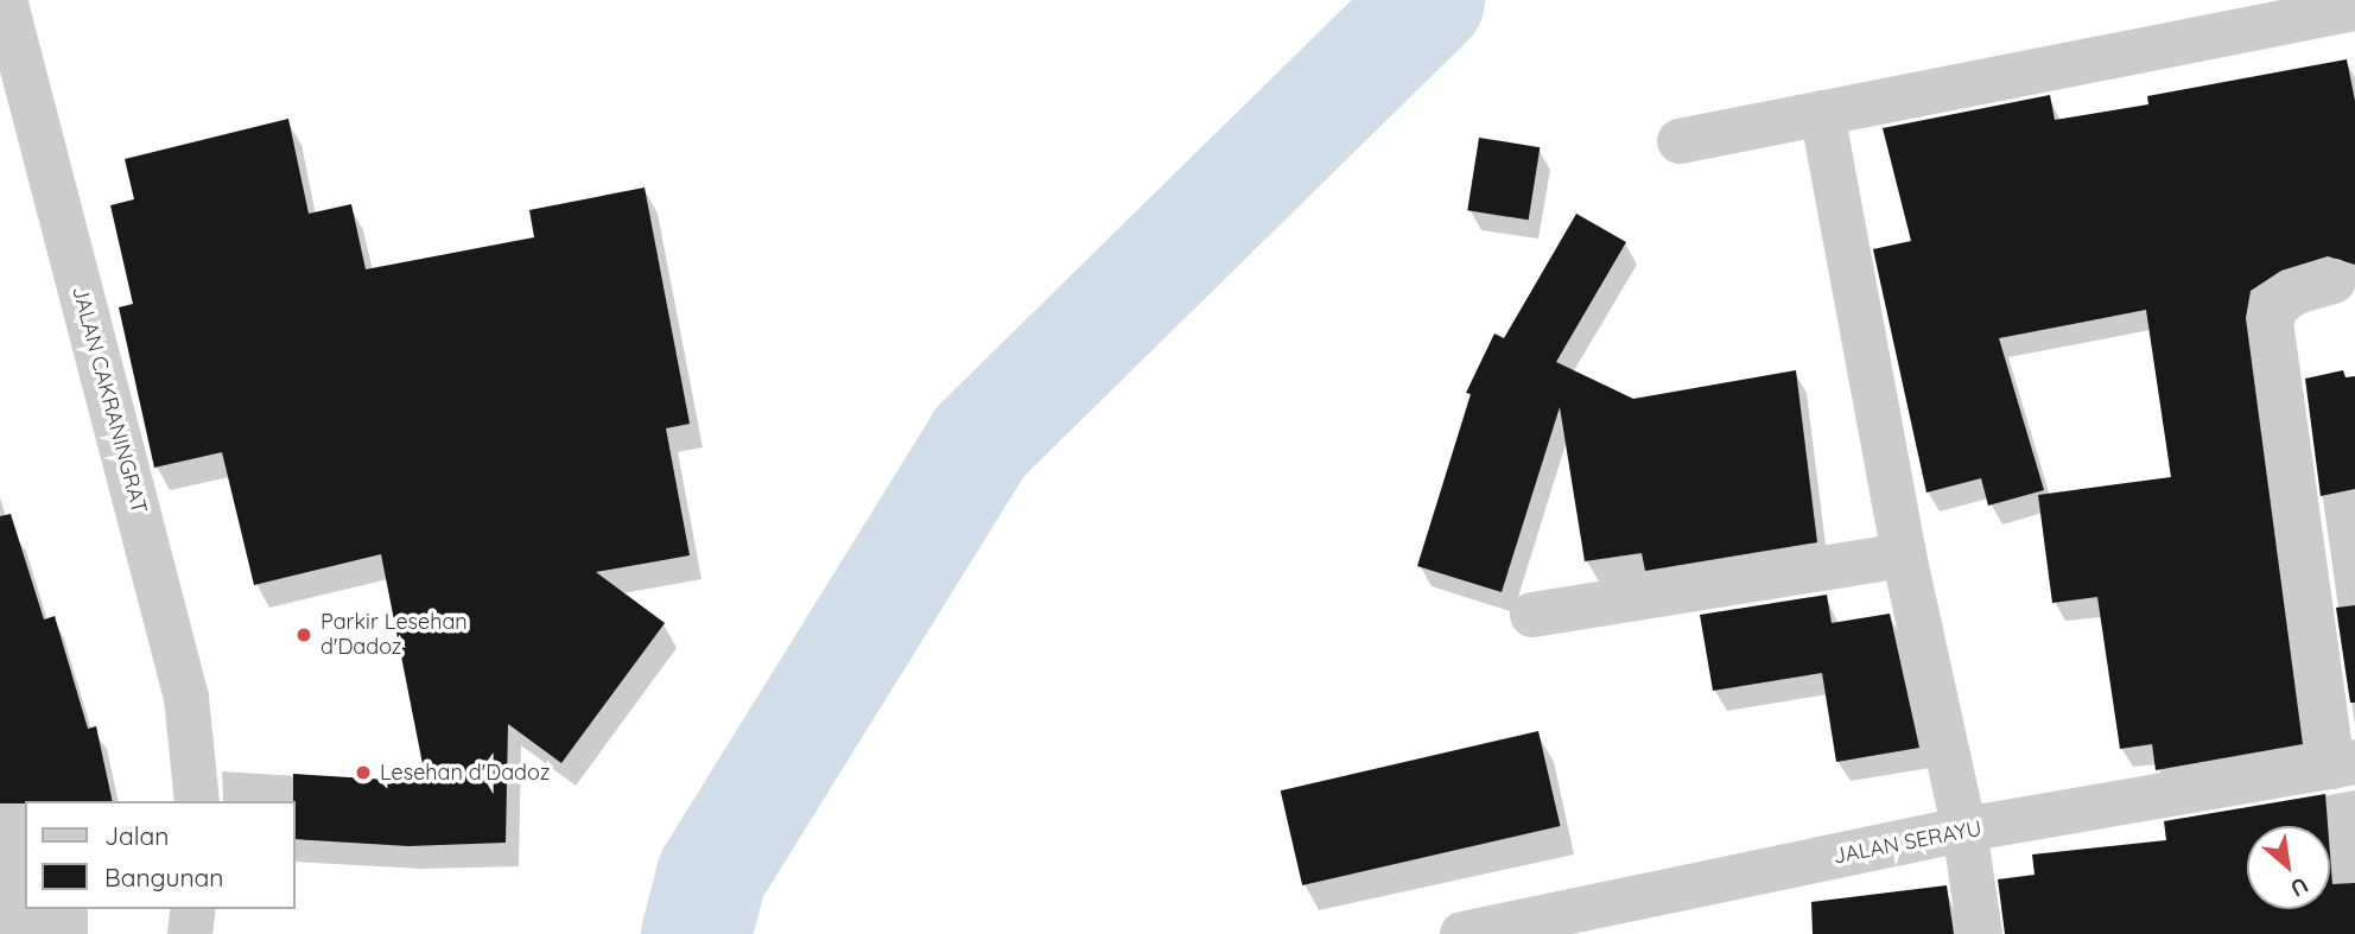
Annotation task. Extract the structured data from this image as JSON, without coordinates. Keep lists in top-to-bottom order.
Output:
{
  "streets": {
    "street": ["JALAN CAKRANINGRAT", "JALAN SERAYU"]
  },
  "places": ["Parkir Lesehan d'Dadoz", "Lesehan d'Dadoz"],
  "legend": ["Jalan", "Bangunan"],
  "north": "bottom right"
}
